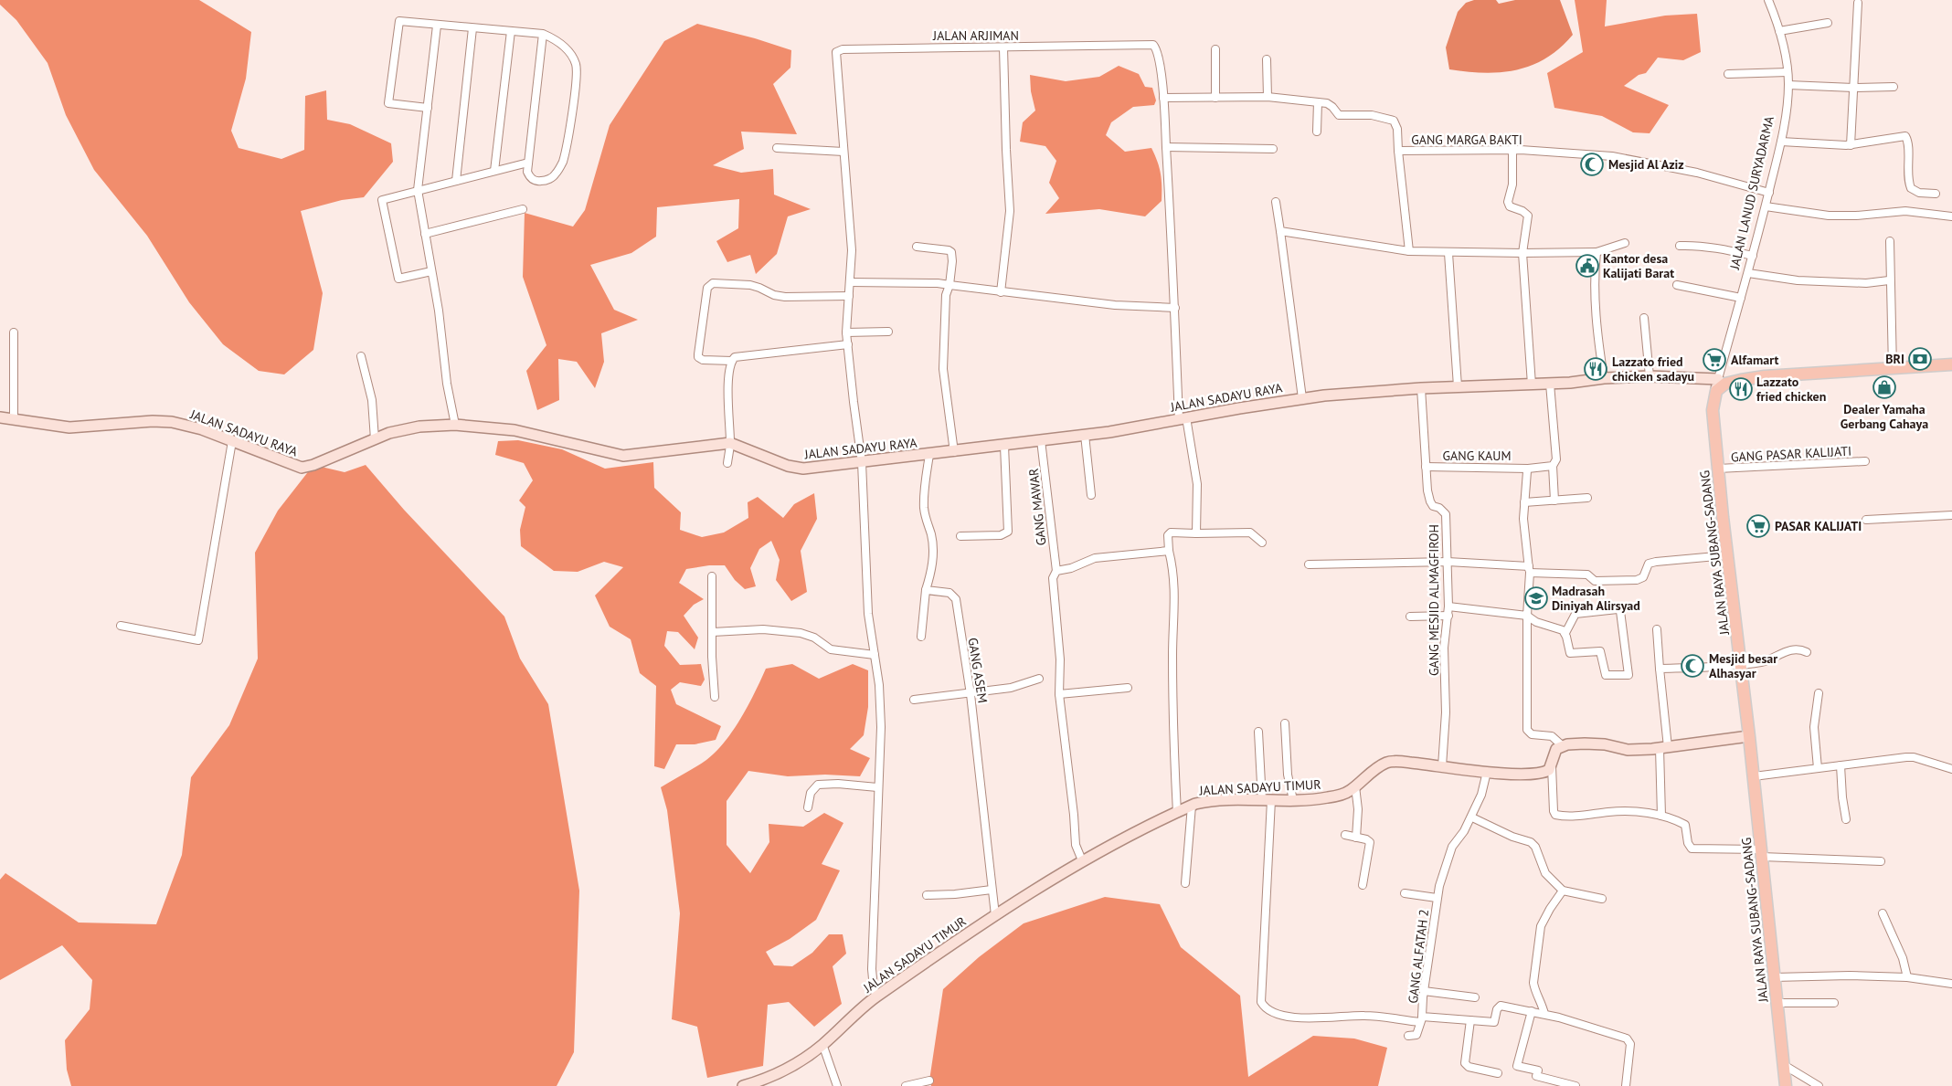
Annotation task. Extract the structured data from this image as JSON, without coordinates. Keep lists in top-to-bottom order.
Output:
{
  "streets": {
    "main road": ["JALAN RAYA SUBANG-SADANG"],
    "street": [
      "JALAN ARJIMAN",
      "GANG MARGA BAKTI",
      "JALAN LANUD SURYADARMA",
      "JALAN SADAYU RAYA",
      "GANG PASAR KALIJATI",
      "GANG KAUM",
      "GANG MAWAR",
      "GANG MESJID ALMAGFIROH",
      "GANG ASEM",
      "JALAN SADAYU TIMUR",
      "GANG ALFATAH 2"
    ]
  },
  "crossings": [
    ["JALAN ARJIMAN", "JALAN SADAYU RAYA"],
    ["JALAN ARJIMAN", "JALAN SADAYU TIMUR"],
    ["GANG MARGA BAKTI", "JALAN LANUD SURYADARMA"],
    ["JALAN LANUD SURYADARMA", "JALAN SADAYU RAYA"],
    ["JALAN LANUD SURYADARMA", "JALAN RAYA SUBANG-SADANG"],
    ["JALAN SADAYU RAYA", "GANG MAWAR"],
    ["JALAN SADAYU RAYA", "GANG MESJID ALMAGFIROH"],
    ["GANG PASAR KALIJATI", "JALAN RAYA SUBANG-SADANG"],
    ["GANG KAUM", "GANG MESJID ALMAGFIROH"],
    ["GANG MAWAR", "JALAN SADAYU TIMUR"],
    ["GANG MESJID ALMAGFIROH", "JALAN SADAYU TIMUR"],
    ["GANG ASEM", "JALAN SADAYU TIMUR"],
    ["JALAN SADAYU TIMUR", "GANG ALFATAH 2"]
  ],
  "places": {
    "mosque": ["Mesjid Al Aziz", "Mesjid besar Alhasyar"],
    "public building": ["Kantor desa Kalijati Barat"],
    "bank": ["BRI"],
    "supermarket": ["Alfamart", "PASAR KALIJATI"],
    "restaurant": ["Lazzato fried chicken sadayu", "Lazzato fried chicken"],
    "shop": ["Dealer Yamaha Gerbang Cahaya"],
    "school or university": ["Madrasah Diniyah Alirsyad"]
  }
}
